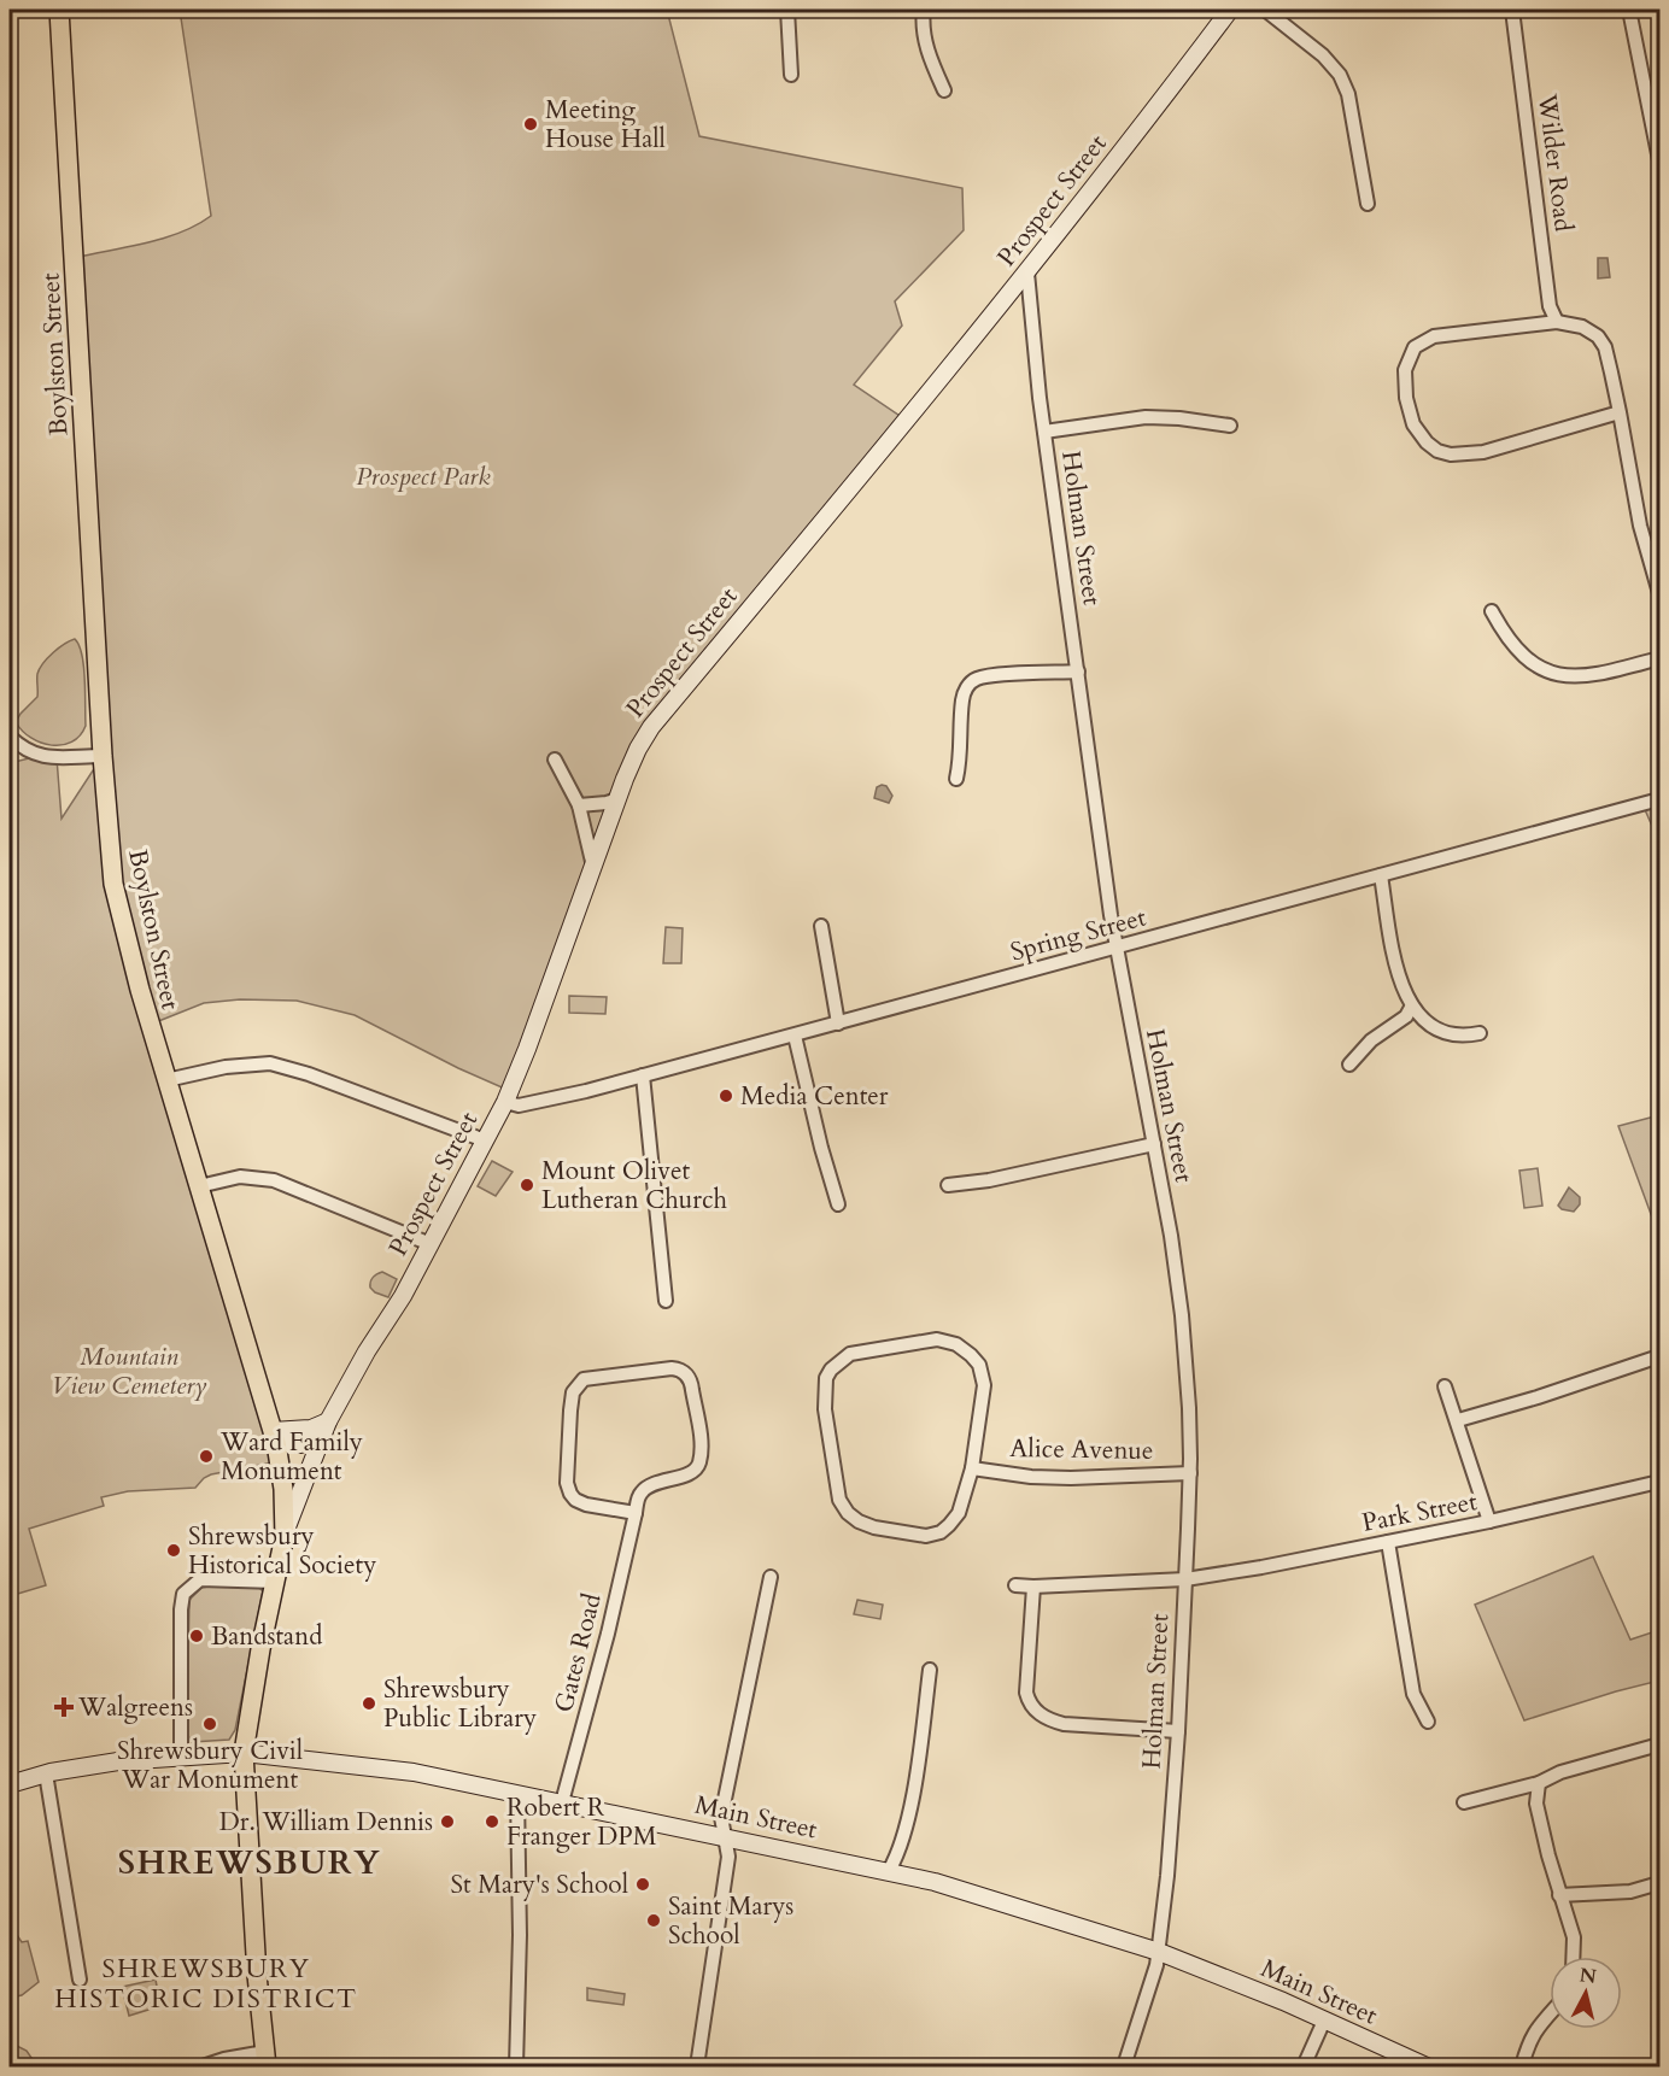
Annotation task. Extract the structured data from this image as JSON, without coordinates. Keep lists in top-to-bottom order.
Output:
{
  "streets": {
    "main road": ["Boylston Street"],
    "street": [
      "Wilder Road",
      "Prospect Street",
      "Holman Street",
      "Spring Street",
      "Alice Avenue",
      "Park Street",
      "Gates Road",
      "Main Street"
    ]
  },
  "crossings": [
    ["Prospect Street", "Boylston Street"],
    ["Prospect Street", "Holman Street"],
    ["Prospect Street", "Spring Street"],
    ["Boylston Street", "Main Street"],
    ["Holman Street", "Spring Street"],
    ["Holman Street", "Alice Avenue"],
    ["Holman Street", "Park Street"],
    ["Holman Street", "Main Street"],
    ["Gates Road", "Main Street"]
  ],
  "districts": ["SHREWSBURY", "SHREWSBURY HISTORIC DISTRICT"],
  "parks": ["Prospect Park", "Mountain View Cemetery"],
  "places": {
    "other": [
      "Meeting House Hall",
      "Media Center",
      "Mount Olivet Lutheran Church",
      "Ward Family Monument",
      "Shrewsbury Historical Society",
      "Bandstand",
      "Shrewsbury Public Library",
      "Shrewsbury Civil War Monument",
      "Dr. William Dennis",
      "Robert R Franger DPM",
      "St Mary's School",
      "Saint Marys School"
    ],
    "health": ["Walgreens"]
  },
  "north": "top"
}
